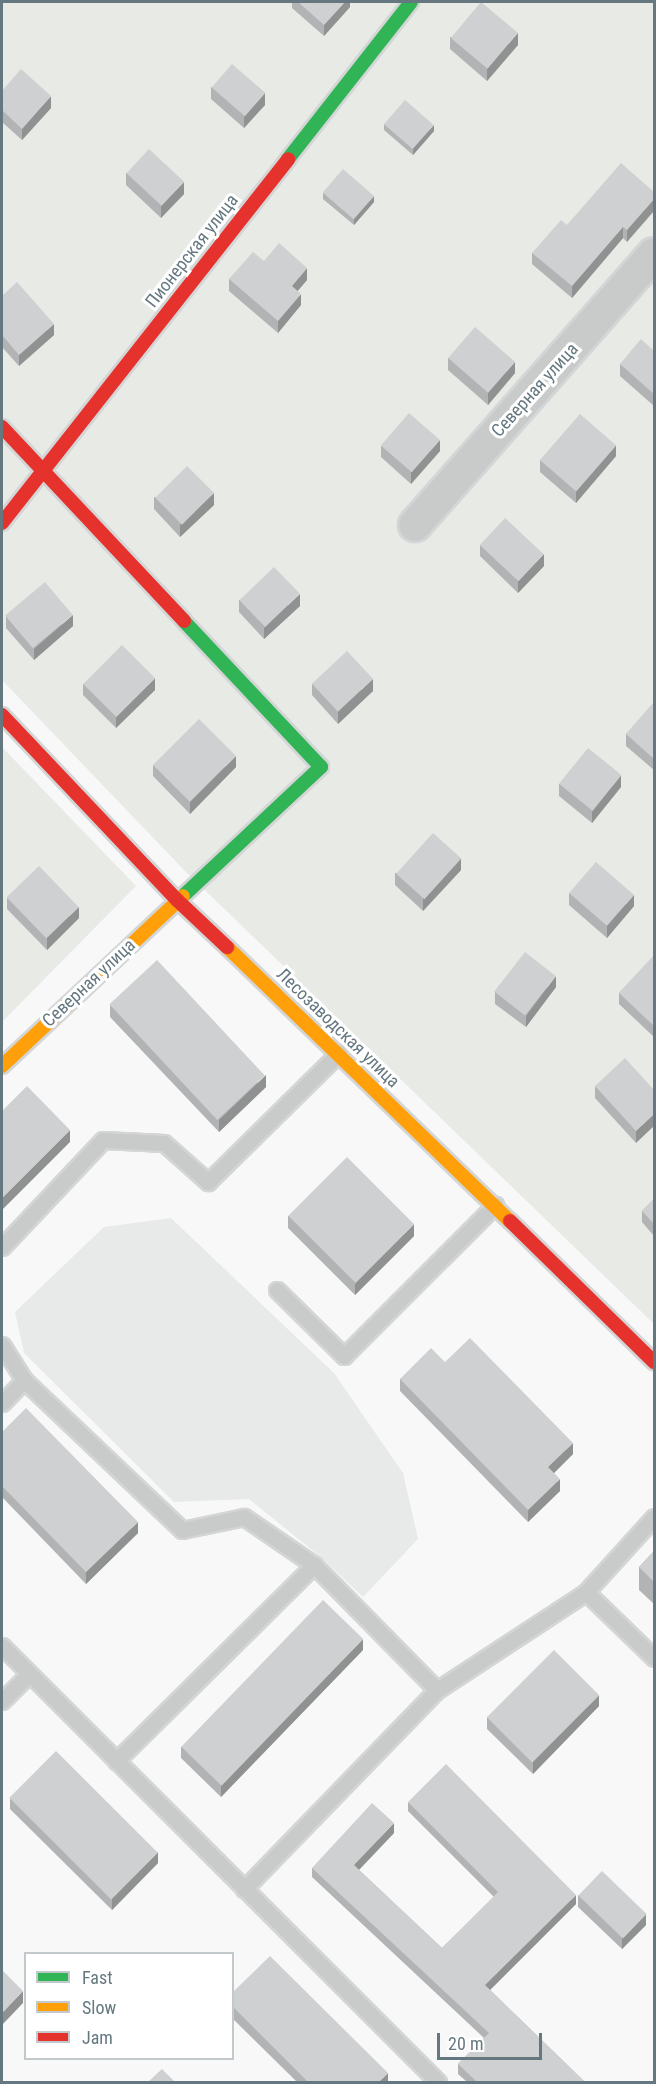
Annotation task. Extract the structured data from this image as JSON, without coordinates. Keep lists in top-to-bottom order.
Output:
{
  "streets": {
    "street": ["Пионерская улица", "Северная улица", "Лесозаводская улица"]
  },
  "crossings": [
    ["Пионерская улица", "Северная улица"],
    ["Северная улица", "Лесозаводская улица"]
  ],
  "legend": ["Fast", "Slow", "Jam"],
  "scale_bar": "20 m"
}
